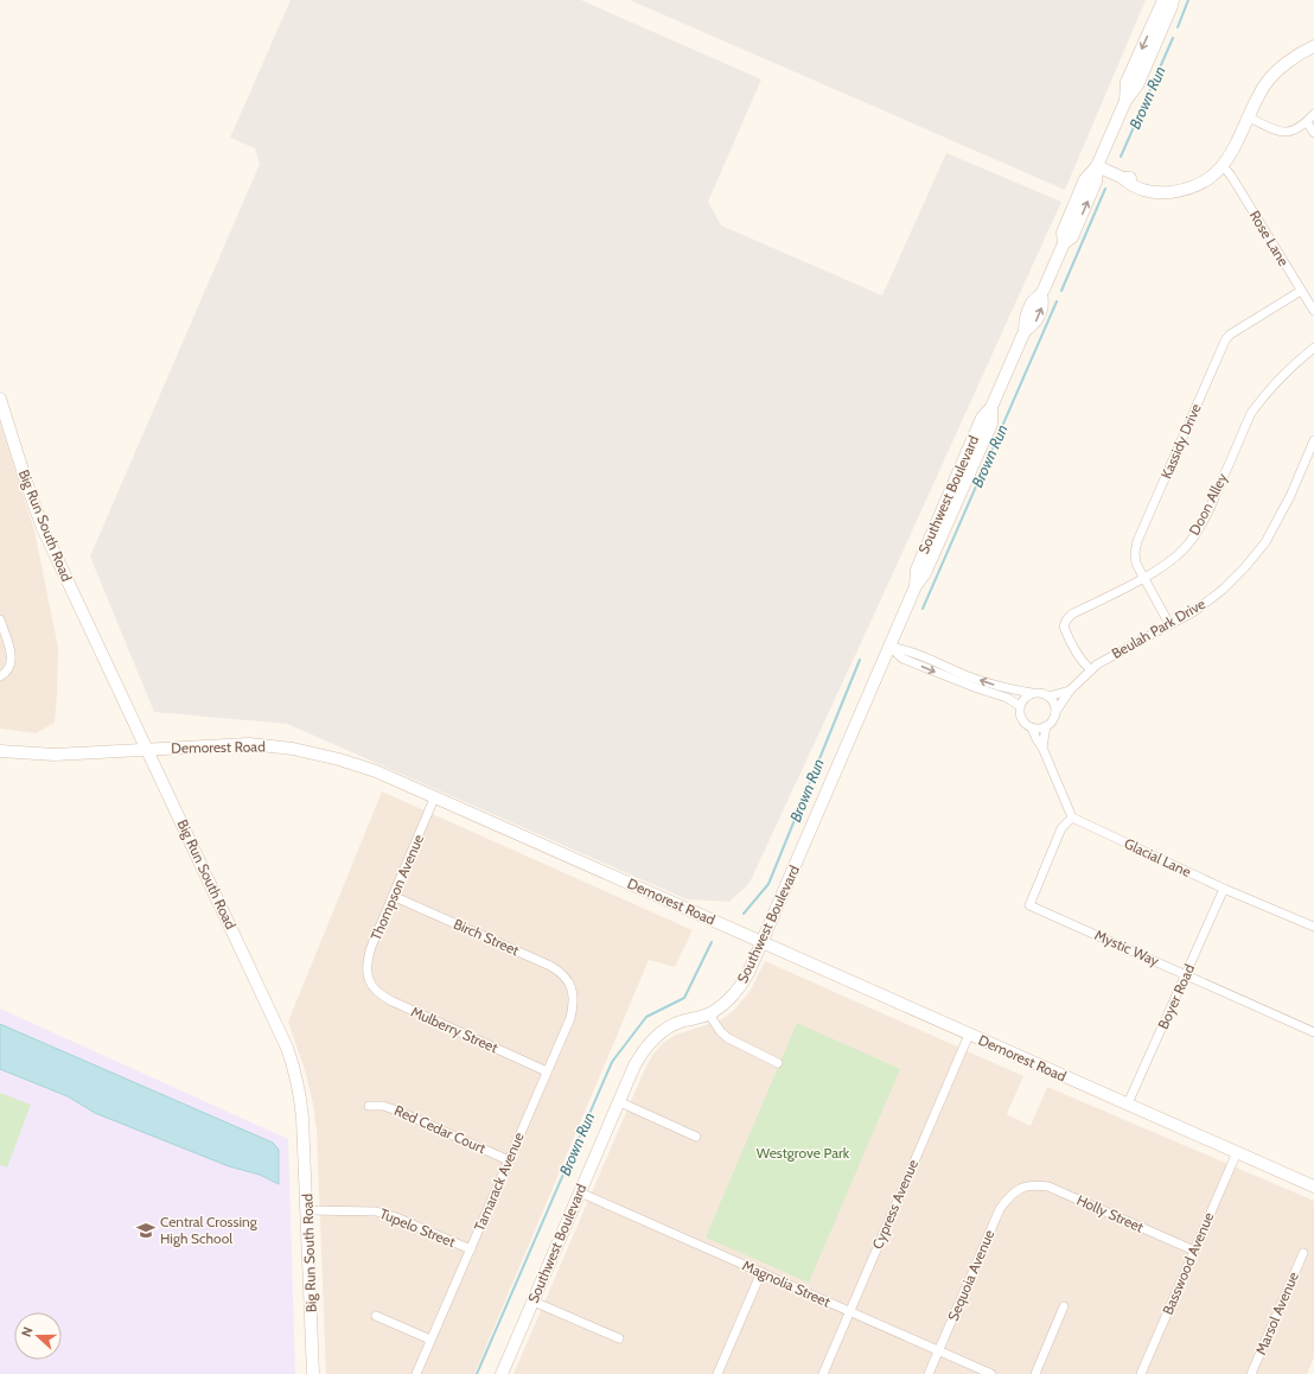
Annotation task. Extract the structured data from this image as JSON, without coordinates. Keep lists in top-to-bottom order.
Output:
{
  "streets": {
    "street": [
      "Rose Lane",
      "Kassidy Drive",
      "Southwest Boulevard",
      "Doon Alley",
      "Big Run South Road",
      "Beulah Park Drive",
      "Demorest Road",
      "Glacial Lane",
      "Thompson Avenue",
      "Birch Street",
      "Mystic Way",
      "Boyer Road",
      "Mulberry Street",
      "Red Cedar Court",
      "Tamarack Avenue",
      "Cypress Avenue",
      "Holly Street",
      "Tupelo Street",
      "Basswood Avenue",
      "Sequoia Avenue",
      "Magnolia Street",
      "Marsol Avenue"
    ]
  },
  "crossings": [
    ["Rose Lane", "Kassidy Drive"],
    ["Kassidy Drive", "Doon Alley"],
    ["Kassidy Drive", "Beulah Park Drive"],
    ["Southwest Boulevard", "Demorest Road"],
    ["Southwest Boulevard", "Magnolia Street"],
    ["Doon Alley", "Beulah Park Drive"],
    ["Big Run South Road", "Demorest Road"],
    ["Big Run South Road", "Tupelo Street"],
    ["Demorest Road", "Thompson Avenue"],
    ["Demorest Road", "Boyer Road"],
    ["Demorest Road", "Cypress Avenue"],
    ["Demorest Road", "Basswood Avenue"],
    ["Glacial Lane", "Mystic Way"],
    ["Glacial Lane", "Boyer Road"],
    ["Thompson Avenue", "Birch Street"],
    ["Thompson Avenue", "Mulberry Street"],
    ["Birch Street", "Tamarack Avenue"],
    ["Mystic Way", "Boyer Road"],
    ["Mulberry Street", "Tamarack Avenue"],
    ["Red Cedar Court", "Tamarack Avenue"],
    ["Tamarack Avenue", "Tupelo Street"],
    ["Cypress Avenue", "Magnolia Street"],
    ["Holly Street", "Basswood Avenue"],
    ["Holly Street", "Sequoia Avenue"],
    ["Sequoia Avenue", "Magnolia Street"]
  ],
  "water": ["Brown Run"],
  "parks": ["Westgrove Park"],
  "places": {
    "school or university": ["Central Crossing High School"]
  },
  "north": "left"
}
